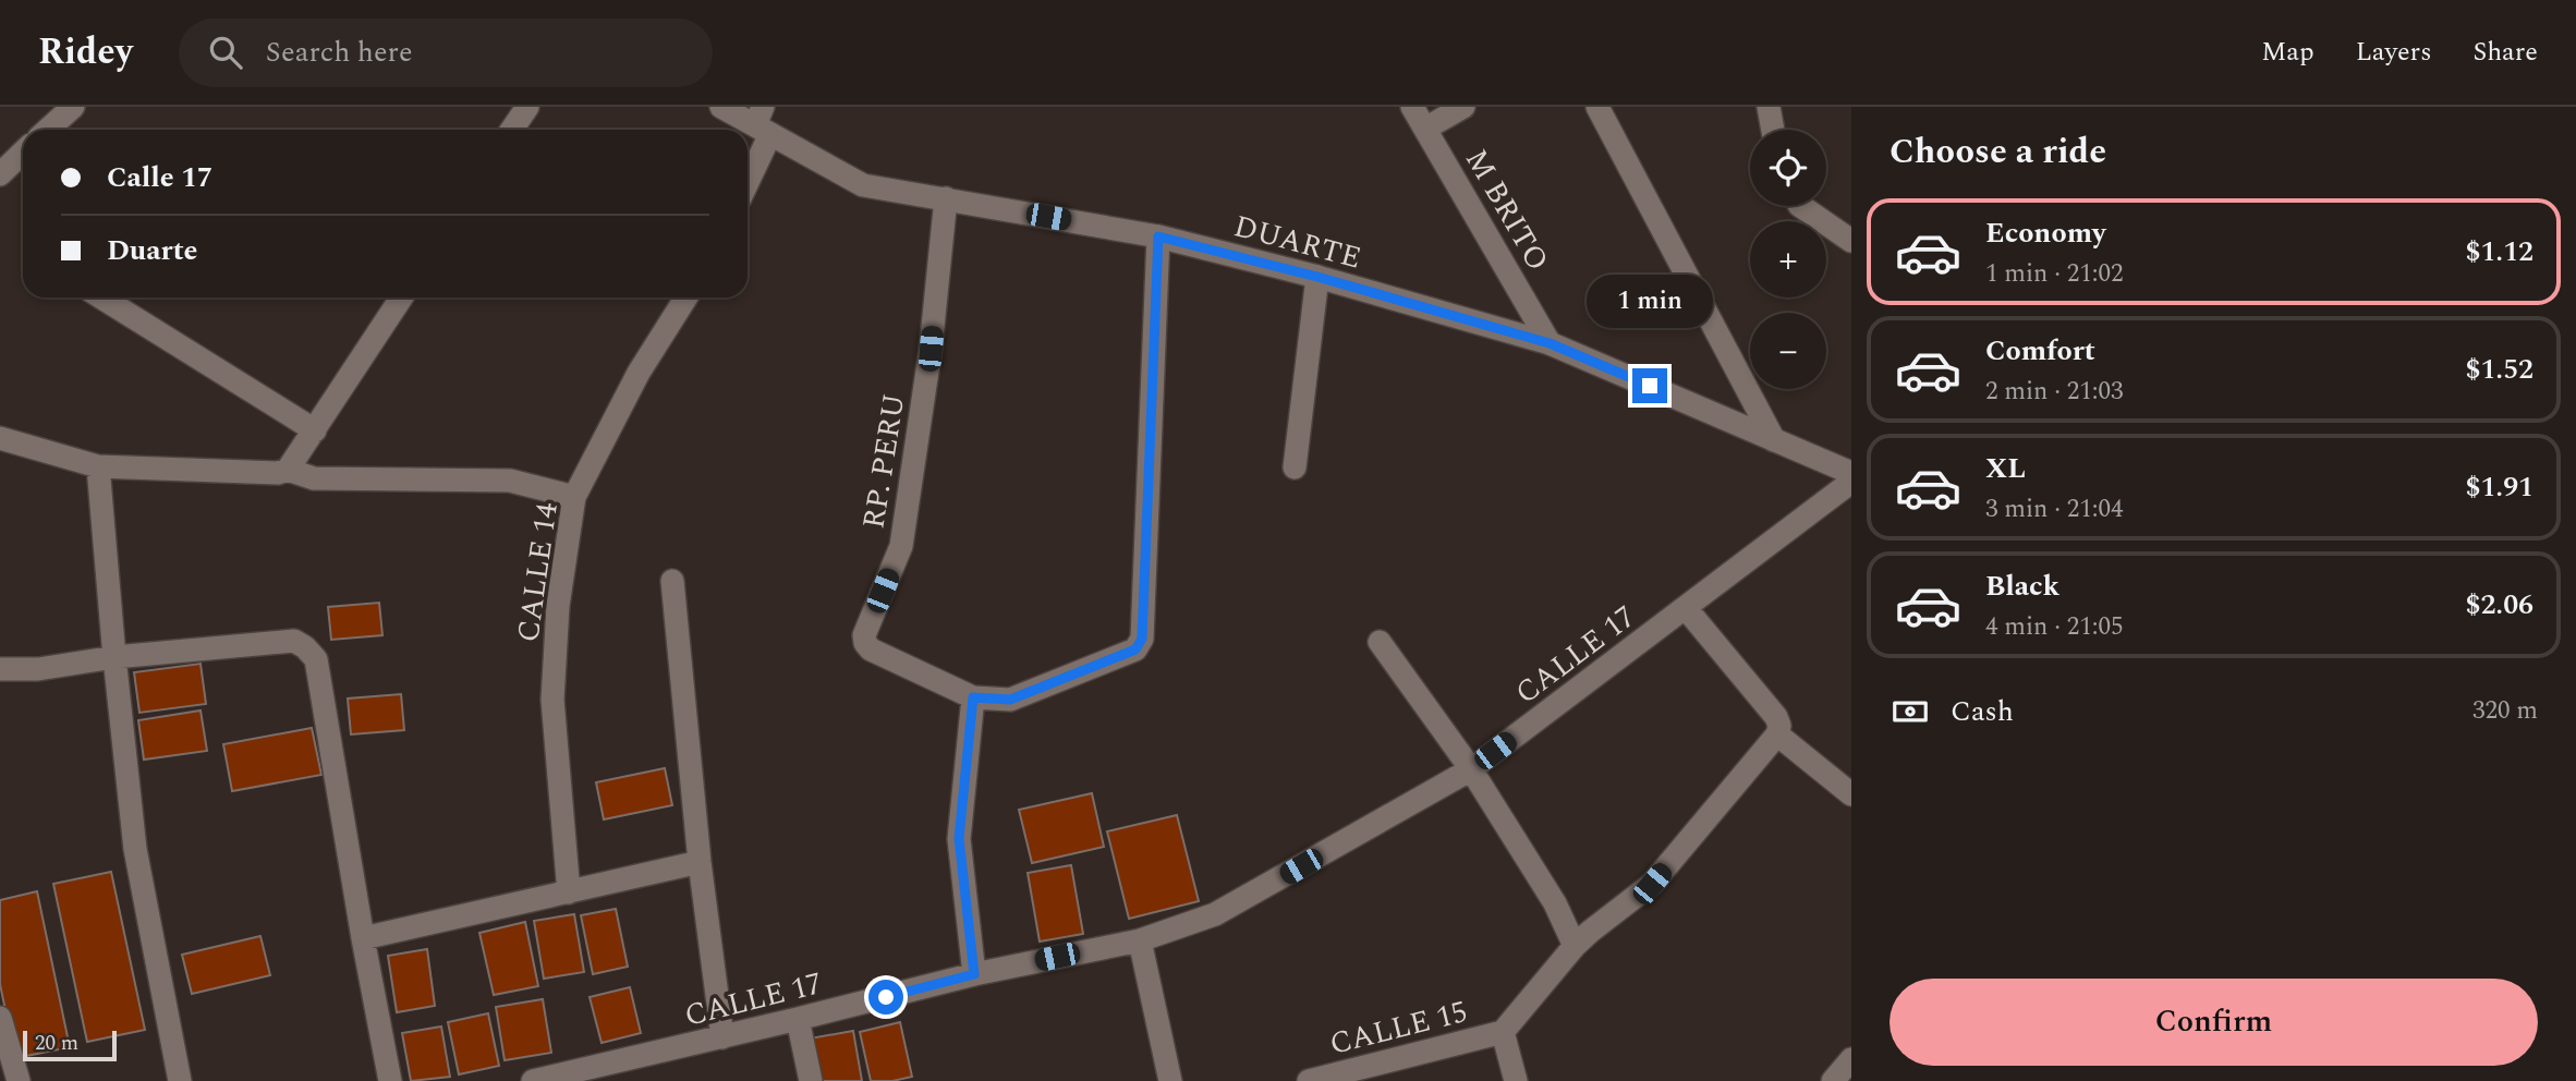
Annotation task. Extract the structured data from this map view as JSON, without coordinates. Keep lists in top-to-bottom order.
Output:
{
  "streets": {
    "street": [
      "M BRITO",
      "DUARTE",
      "RP. PERU",
      "CALLE 14",
      "CALLE 17",
      "CALLE 15"
    ]
  },
  "crossings": [
    ["M BRITO", "DUARTE"],
    ["DUARTE", "RP. PERU"]
  ],
  "scale_bar": "20 m",
  "page": {
    "header": "Ridey",
    "search": "Search here",
    "nav": ["Map", "Layers", "Share"],
    "heading": "Choose a ride",
    "map_buttons": ["+", "−"],
    "banner": ["Calle 17", "Duarte"],
    "list": [
      {
        "name": "Economy",
        "note": "1 min · 21:02",
        "value": "$1.12"
      },
      {
        "name": "Comfort",
        "note": "2 min · 21:03",
        "value": "$1.52"
      },
      {
        "name": "XL",
        "note": "3 min · 21:04",
        "value": "$1.91"
      },
      {
        "name": "Black",
        "note": "4 min · 21:05",
        "value": "$2.06"
      }
    ],
    "bubble": "1 min",
    "pay": ["Cash", "320 m"],
    "buttons": "Confirm",
    "scale": "20 m"
  }
}
